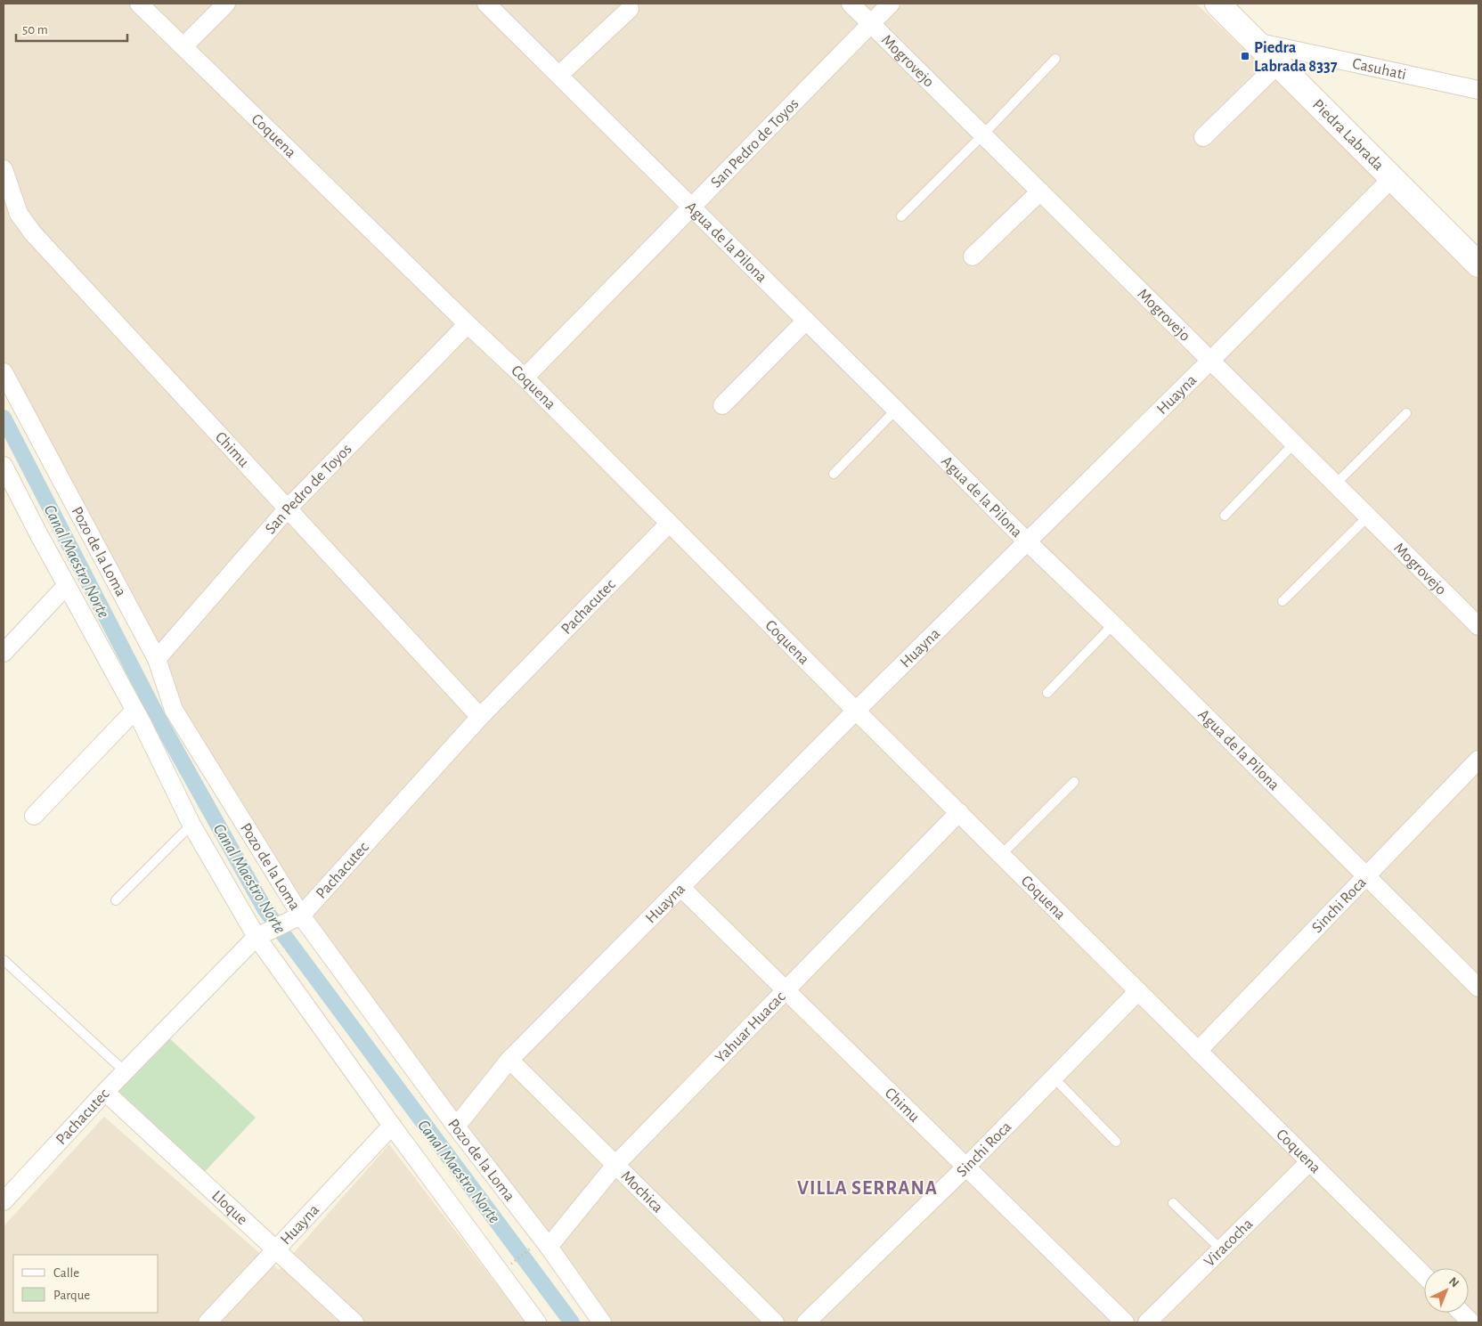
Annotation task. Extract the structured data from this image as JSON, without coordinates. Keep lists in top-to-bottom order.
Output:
{
  "streets": {
    "main road": ["Piedra Labrada"],
    "street": [
      "Mogrovejo",
      "Casuhati",
      "Coquena",
      "San Pedro de Toyos",
      "Agua de la Pilona",
      "Huayna",
      "Chimu",
      "Pozo de la Loma",
      "Pachacutec",
      "Sinchi Roca",
      "Yahuar Huacac",
      "Mochica",
      "Lloque",
      "Viracocha"
    ]
  },
  "crossings": [
    ["Mogrovejo", "San Pedro de Toyos"],
    ["Mogrovejo", "Huayna"],
    ["Casuhati", "Piedra Labrada"],
    ["Piedra Labrada", "Huayna"],
    ["Coquena", "San Pedro de Toyos"],
    ["Coquena", "Huayna"],
    ["Coquena", "Pachacutec"],
    ["Coquena", "Sinchi Roca"],
    ["Coquena", "Yahuar Huacac"],
    ["Coquena", "Viracocha"],
    ["San Pedro de Toyos", "Agua de la Pilona"],
    ["San Pedro de Toyos", "Chimu"],
    ["San Pedro de Toyos", "Pozo de la Loma"],
    ["Agua de la Pilona", "Huayna"],
    ["Agua de la Pilona", "Sinchi Roca"],
    ["Huayna", "Chimu"],
    ["Huayna", "Pozo de la Loma"],
    ["Huayna", "Mochica"],
    ["Huayna", "Lloque"],
    ["Chimu", "Pachacutec"],
    ["Chimu", "Sinchi Roca"],
    ["Chimu", "Yahuar Huacac"],
    ["Pozo de la Loma", "Pachacutec"],
    ["Pozo de la Loma", "Yahuar Huacac"],
    ["Pachacutec", "Lloque"],
    ["Yahuar Huacac", "Mochica"]
  ],
  "districts": ["VILLA SERRANA"],
  "water": ["Canal Maestro Norte"],
  "places": {
    "transit": ["Piedra Labrada 8337"]
  },
  "legend": ["Calle", "Parque"],
  "scale_bar": "50 m",
  "north": "top right"
}
